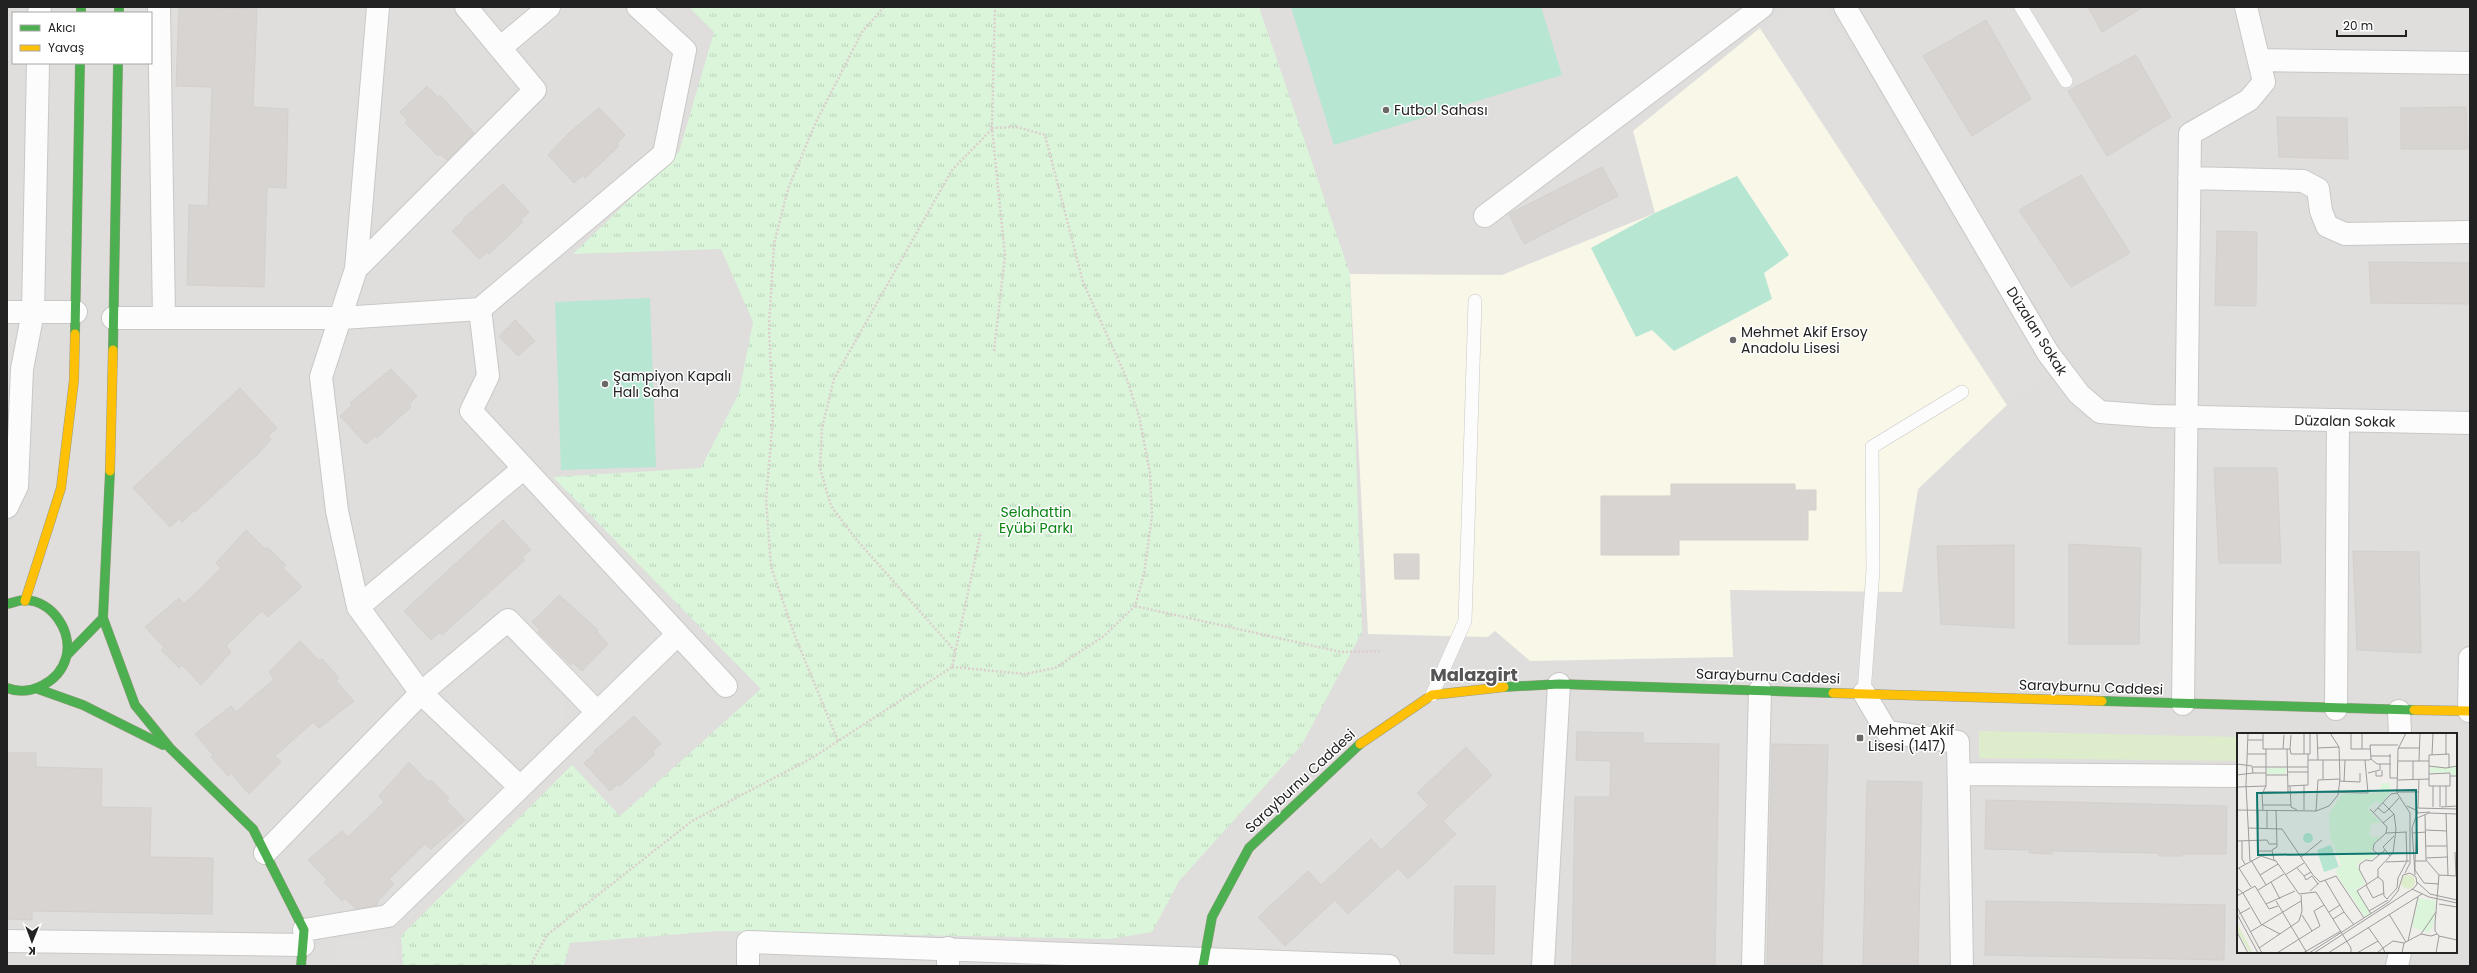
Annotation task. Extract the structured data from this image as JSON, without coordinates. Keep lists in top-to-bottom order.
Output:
{
  "streets": {
    "street": ["Düzalan Sokak", "Sarayburnu Caddesi"]
  },
  "districts": ["Malazgirt"],
  "parks": ["Selahattin Eyübi Parkı"],
  "places": {
    "other": ["Futbol Sahası", "Mehmet Akif Ersoy Anadolu Lisesi", "Şampiyon Kapalı Halı Saha"],
    "transit": ["Mehmet Akif Lisesi (1417)"]
  },
  "legend": ["Akıcı", "Yavaş"],
  "scale_bar": "20 m",
  "north": "bottom"
}
